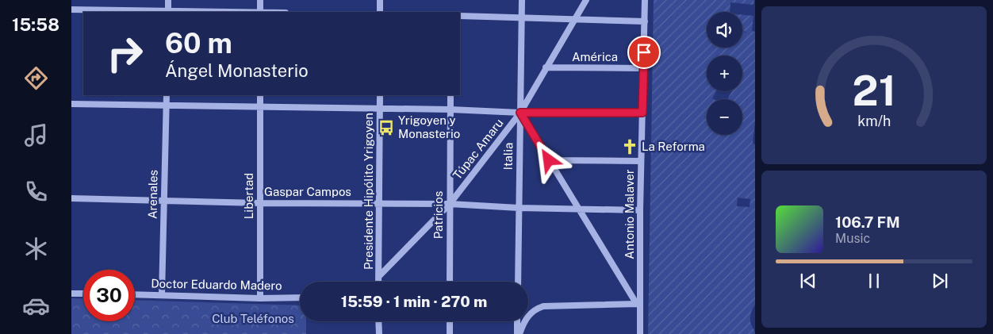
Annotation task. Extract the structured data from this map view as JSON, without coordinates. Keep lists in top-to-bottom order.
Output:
{
  "streets": {
    "street": [
      "América",
      "Túpac Amaru",
      "Italia",
      "Presidente Hipólito Yrigoyen",
      "Gaspar Campos",
      "Arenales",
      "Libertad",
      "Antonio Malaver",
      "Patricios",
      "Doctor Eduardo Madero"
    ]
  },
  "crossings": [
    ["América", "Túpac Amaru"],
    ["América", "Antonio Malaver"],
    ["Túpac Amaru", "Italia"],
    ["Túpac Amaru", "Presidente Hipólito Yrigoyen"],
    ["Túpac Amaru", "Gaspar Campos"],
    ["Túpac Amaru", "Patricios"],
    ["Italia", "Gaspar Campos"],
    ["Presidente Hipólito Yrigoyen", "Gaspar Campos"],
    ["Gaspar Campos", "Arenales"],
    ["Gaspar Campos", "Libertad"],
    ["Gaspar Campos", "Antonio Malaver"],
    ["Gaspar Campos", "Patricios"],
    ["Arenales", "Doctor Eduardo Madero"],
    ["Libertad", "Doctor Eduardo Madero"]
  ],
  "parks": ["Club Teléfonos"],
  "places": {
    "bus stop": ["Yrigoyen y Monasterio"],
    "church": ["La Reforma"]
  },
  "page": {
    "tabs": "15:58",
    "map_buttons": ["+", "−"],
    "turn": ["60 m", "Ángel Monasterio"],
    "song": ["106.7 FM", "Music"],
    "limit": "30",
    "trip": "15:59 · 1 min · 270 m",
    "gauge": ["21", "km/h"]
  }
}
